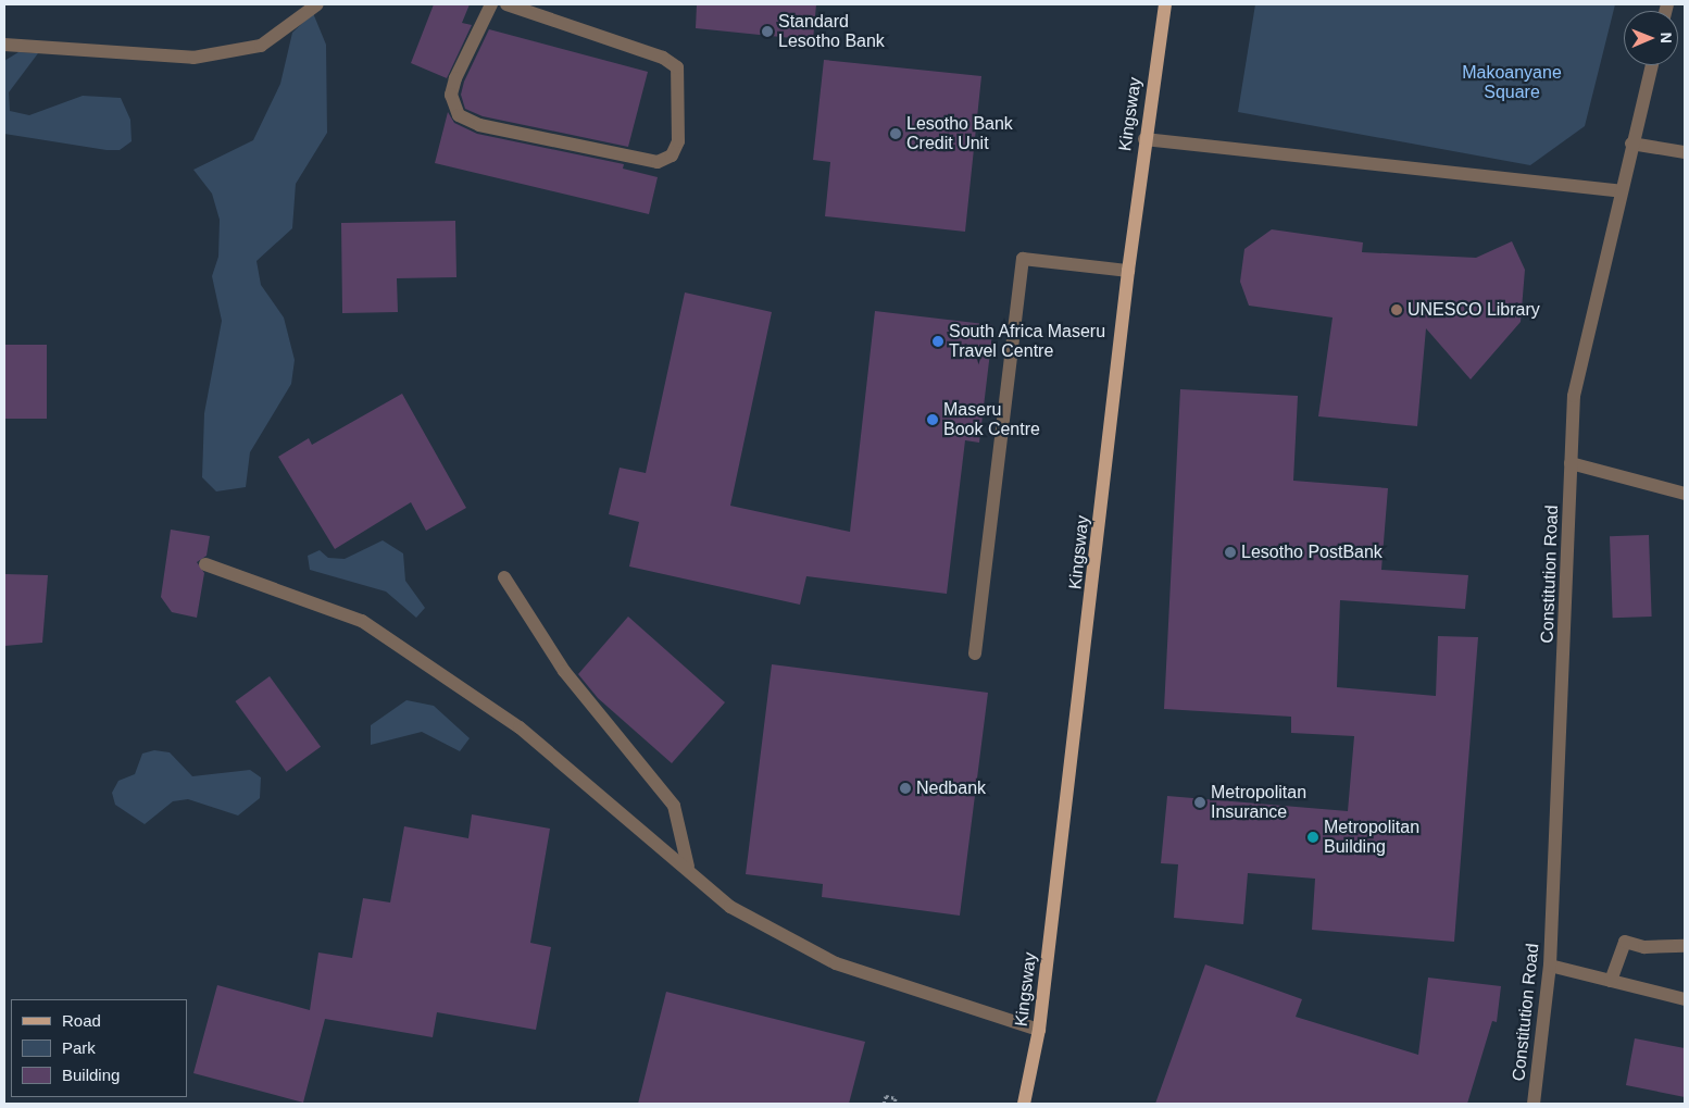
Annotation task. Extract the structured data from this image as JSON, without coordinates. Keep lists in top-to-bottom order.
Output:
{
  "streets": {
    "main road": ["Kingsway"],
    "street": ["Constitution Road"]
  },
  "parks": ["Makoanyane Square"],
  "places": [
    "Standard Lesotho Bank",
    "Lesotho Bank Credit Unit",
    "UNESCO Library",
    "South Africa Maseru Travel Centre",
    "Maseru Book Centre",
    "Lesotho PostBank",
    "Nedbank",
    "Metropolitan Insurance",
    "Metropolitan Building"
  ],
  "legend": ["Road", "Park", "Building"],
  "north": "right"
}
